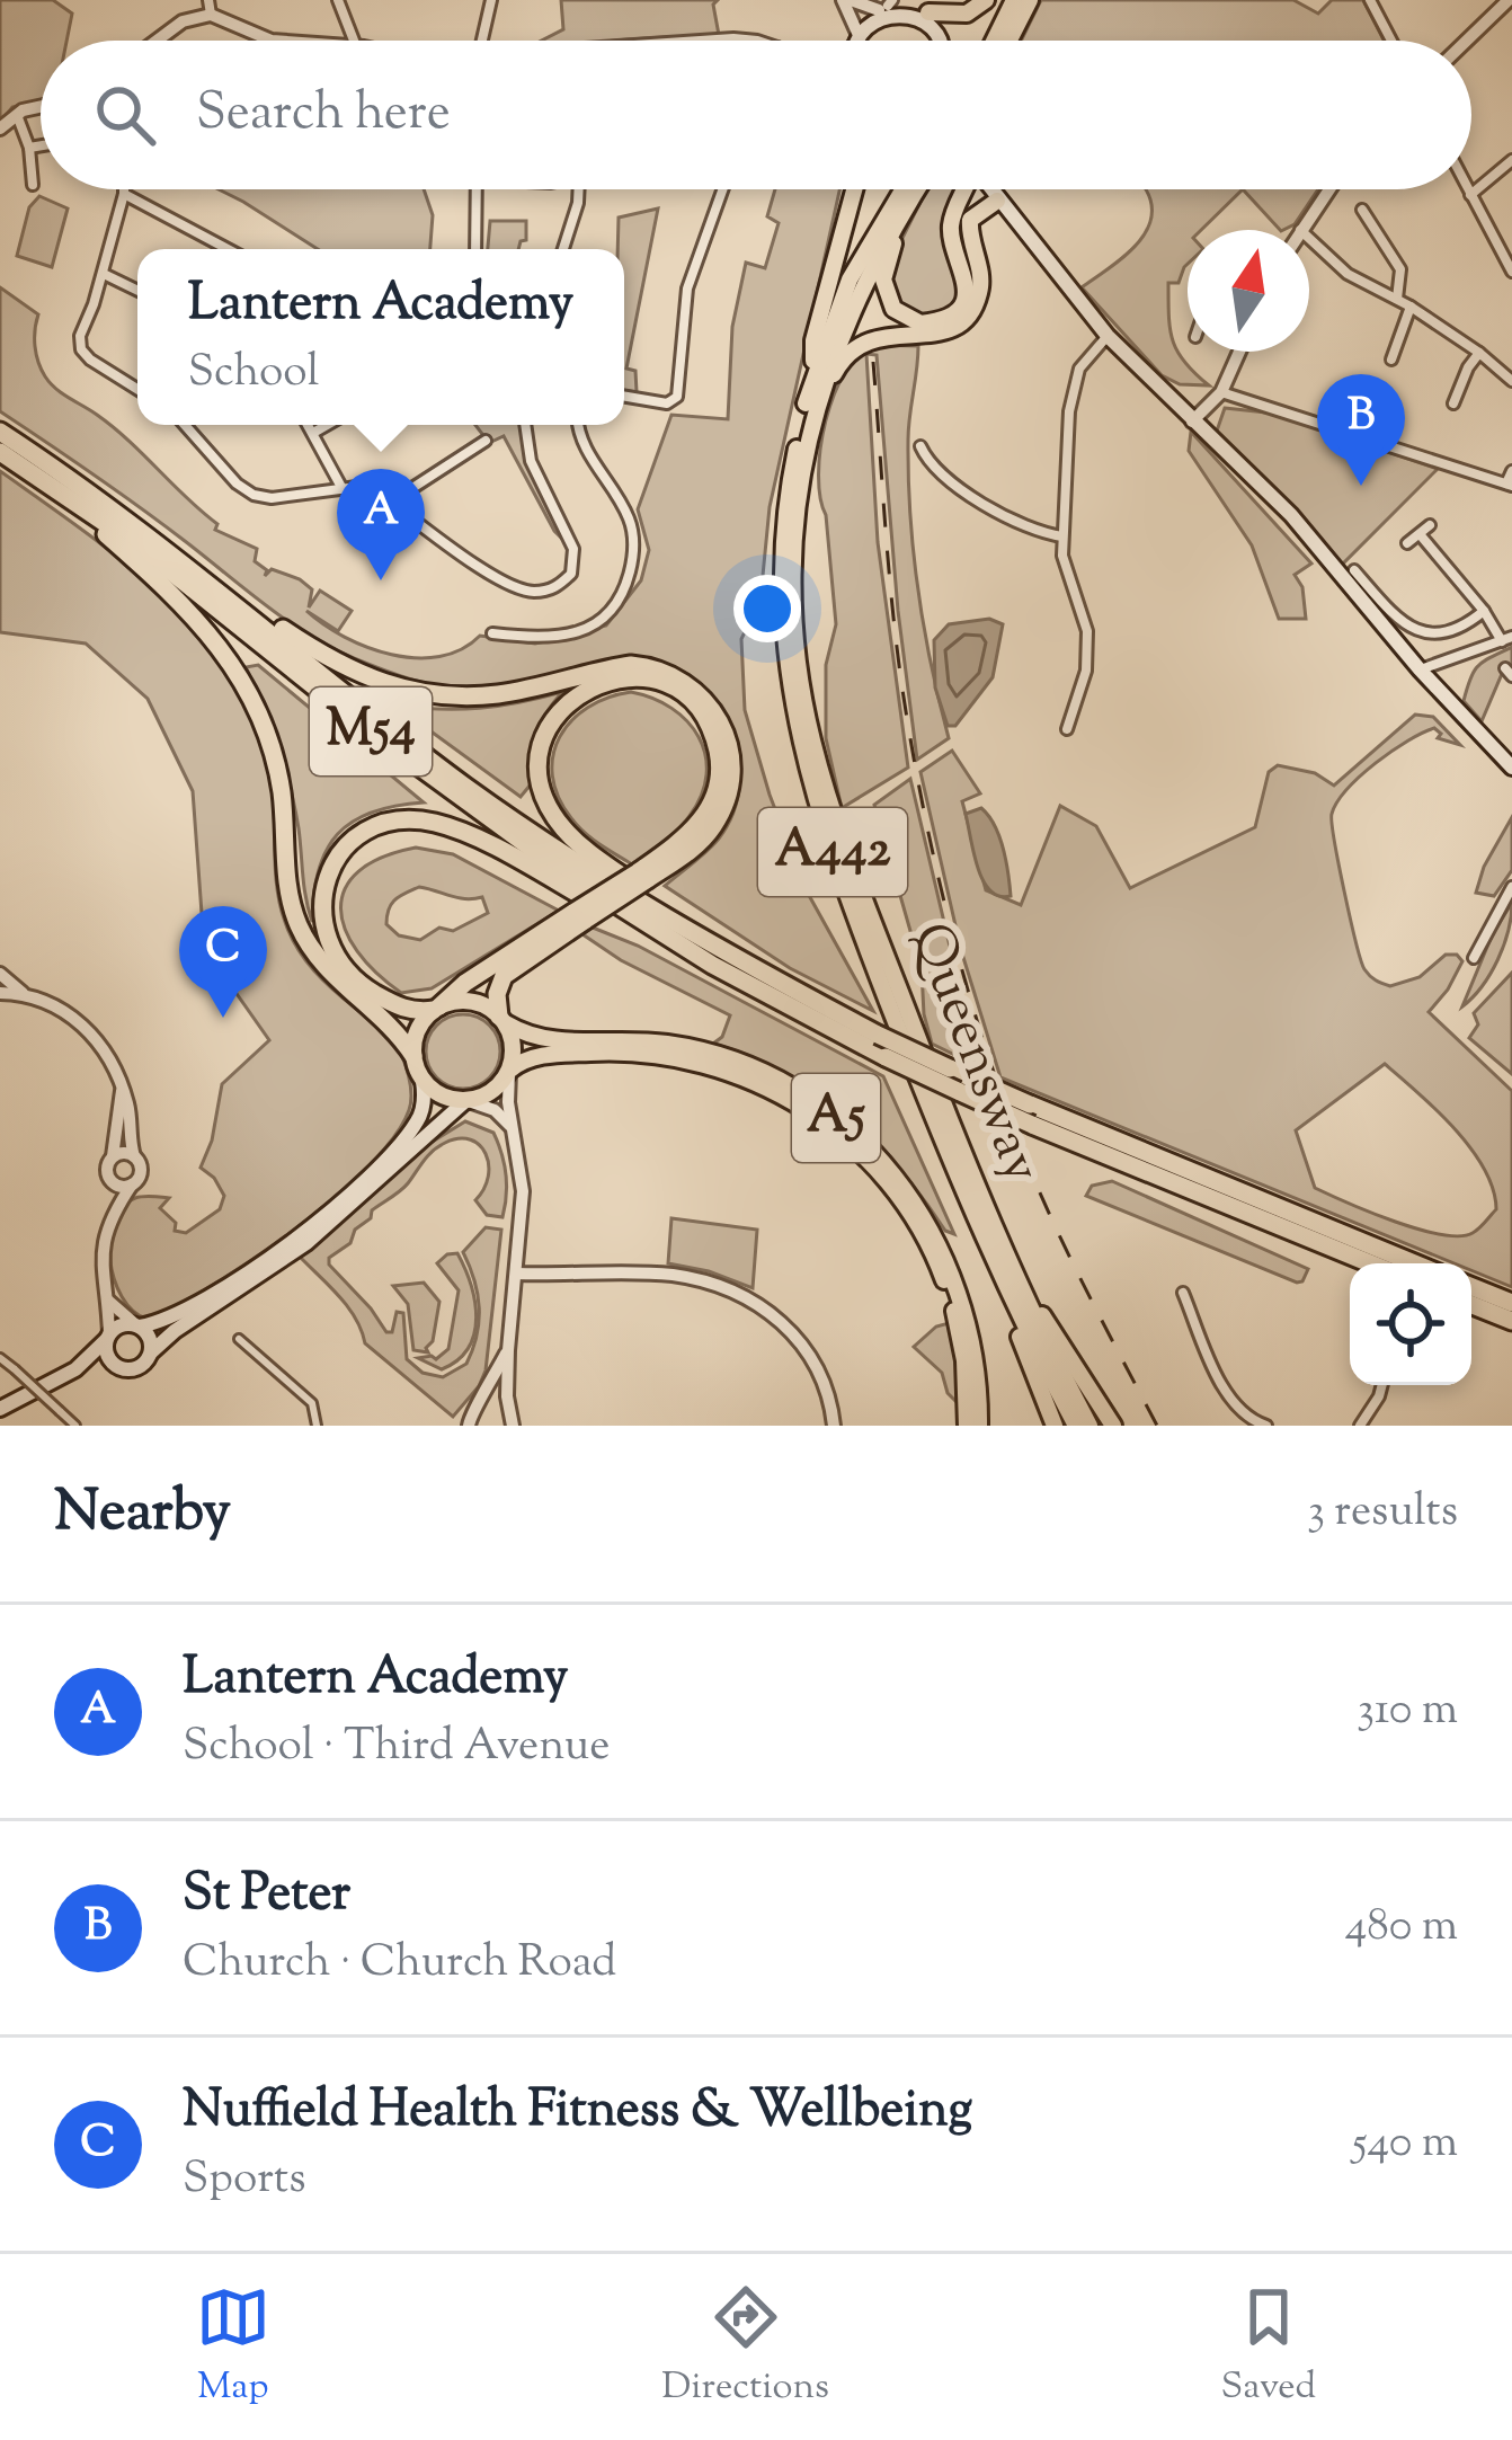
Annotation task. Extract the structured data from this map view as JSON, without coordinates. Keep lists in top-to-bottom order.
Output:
{
  "streets": {
    "highway": ["M54"],
    "main road": ["A442", "Queensway", "A5"]
  },
  "crossings": [
    ["M54", "A5"],
    ["A442", "Queensway"]
  ],
  "north": "top",
  "page": {
    "search": "Search here",
    "popup": ["Lantern Academy", "School"],
    "pins": ["B", "A", "C"],
    "heading": ["Nearby", "3 results"],
    "list": [
      {
        "mark": "A",
        "name": "Lantern Academy",
        "note": "School · Third Avenue",
        "value": "310 m"
      },
      {
        "mark": "B",
        "name": "St Peter",
        "note": "Church · Church Road",
        "value": "480 m"
      },
      {
        "mark": "C",
        "name": "Nuffield Health Fitness & Wellbeing",
        "note": "Sports",
        "value": "540 m"
      }
    ],
    "nav": ["Map", "Directions", "Saved"]
  }
}
